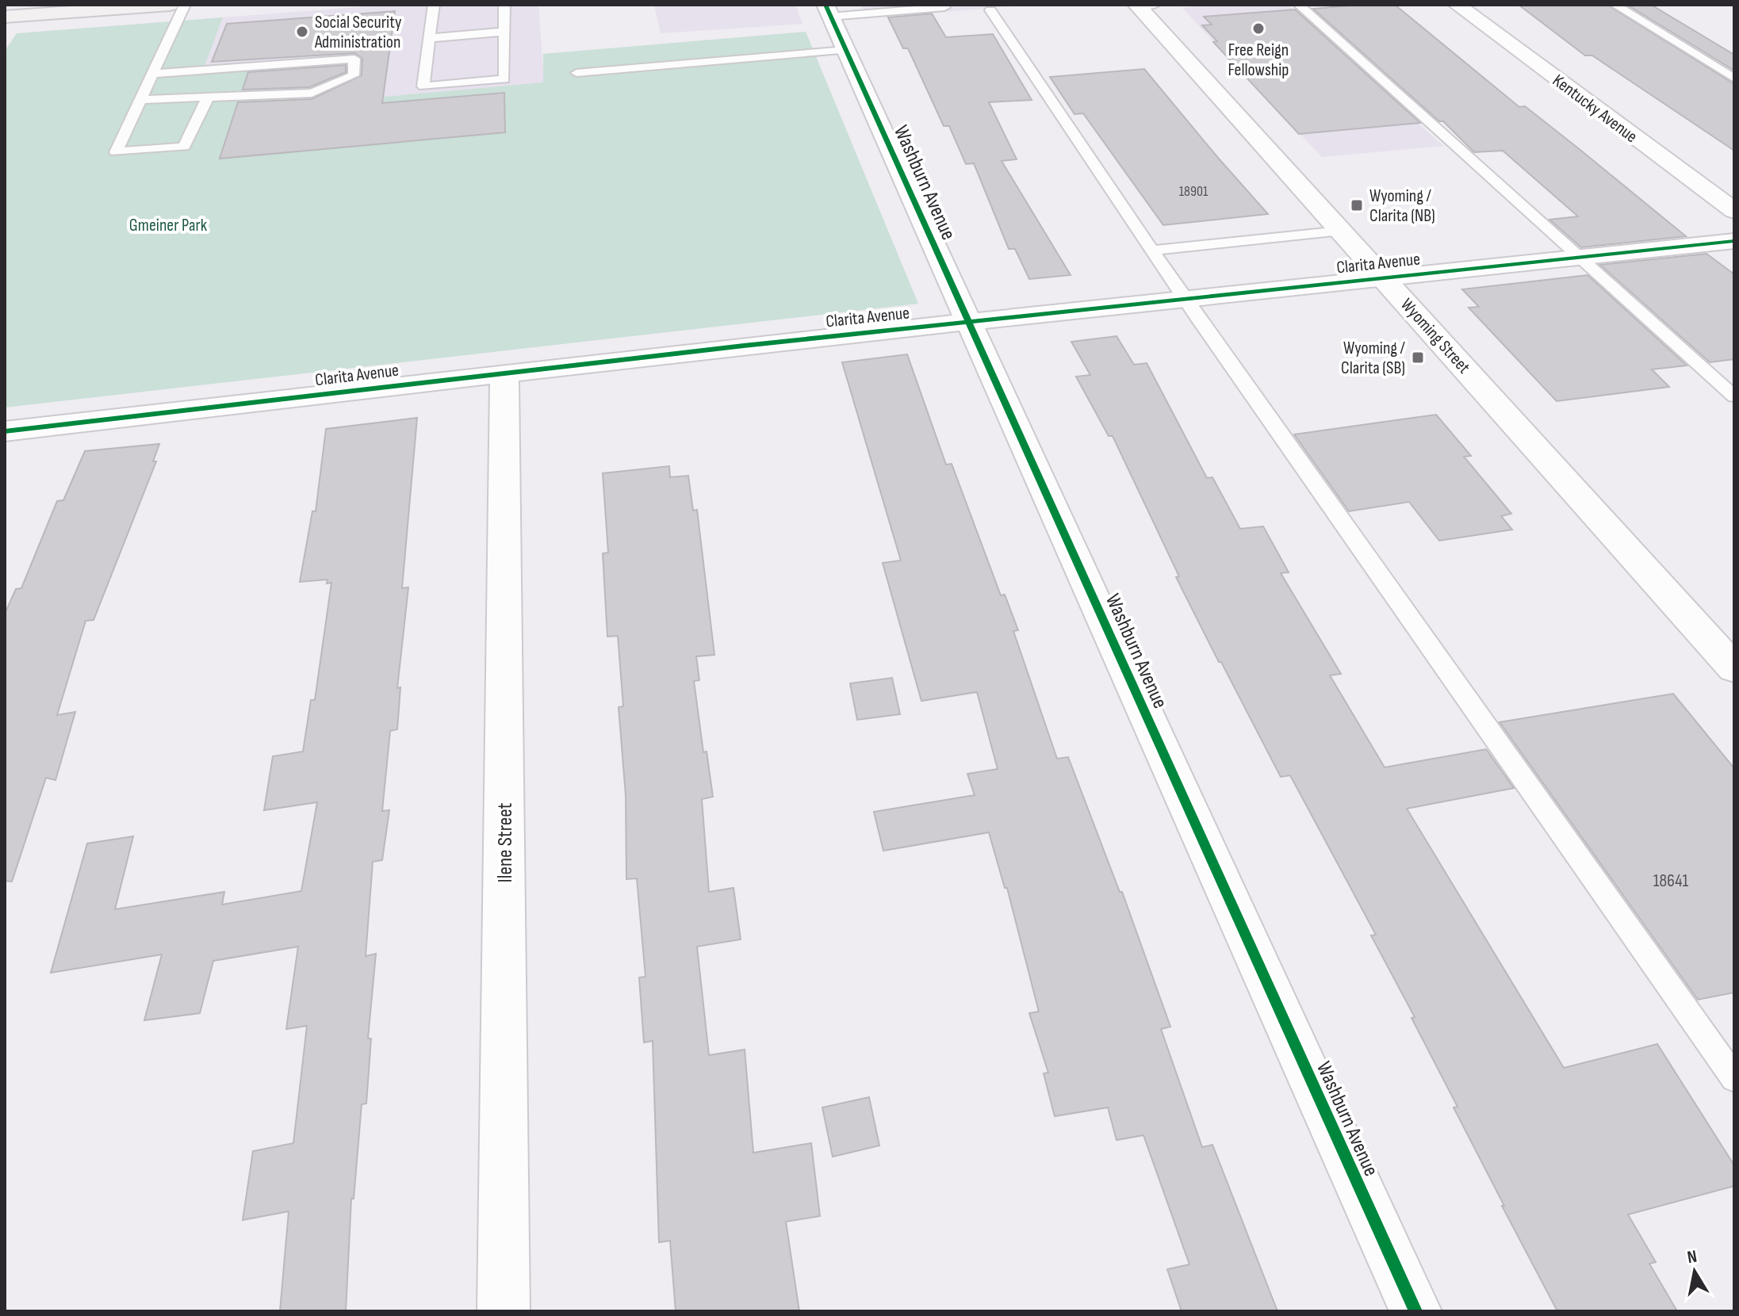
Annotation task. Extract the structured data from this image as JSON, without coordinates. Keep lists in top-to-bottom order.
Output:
{
  "streets": {
    "street": [
      "Kentucky Avenue",
      "Washburn Avenue",
      "Clarita Avenue",
      "Wyoming Street",
      "Ilene Street"
    ]
  },
  "crossings": [
    ["Washburn Avenue", "Clarita Avenue"],
    ["Clarita Avenue", "Wyoming Street"],
    ["Clarita Avenue", "Ilene Street"]
  ],
  "parks": ["Gmeiner Park"],
  "places": {
    "other": ["Free Reign Fellowship", "Social Security Administration"],
    "transit": ["Wyoming / Clarita (NB)", "Wyoming / Clarita (SB)"]
  },
  "house_numbers": ["18901", "18641"],
  "north": "top"
}
